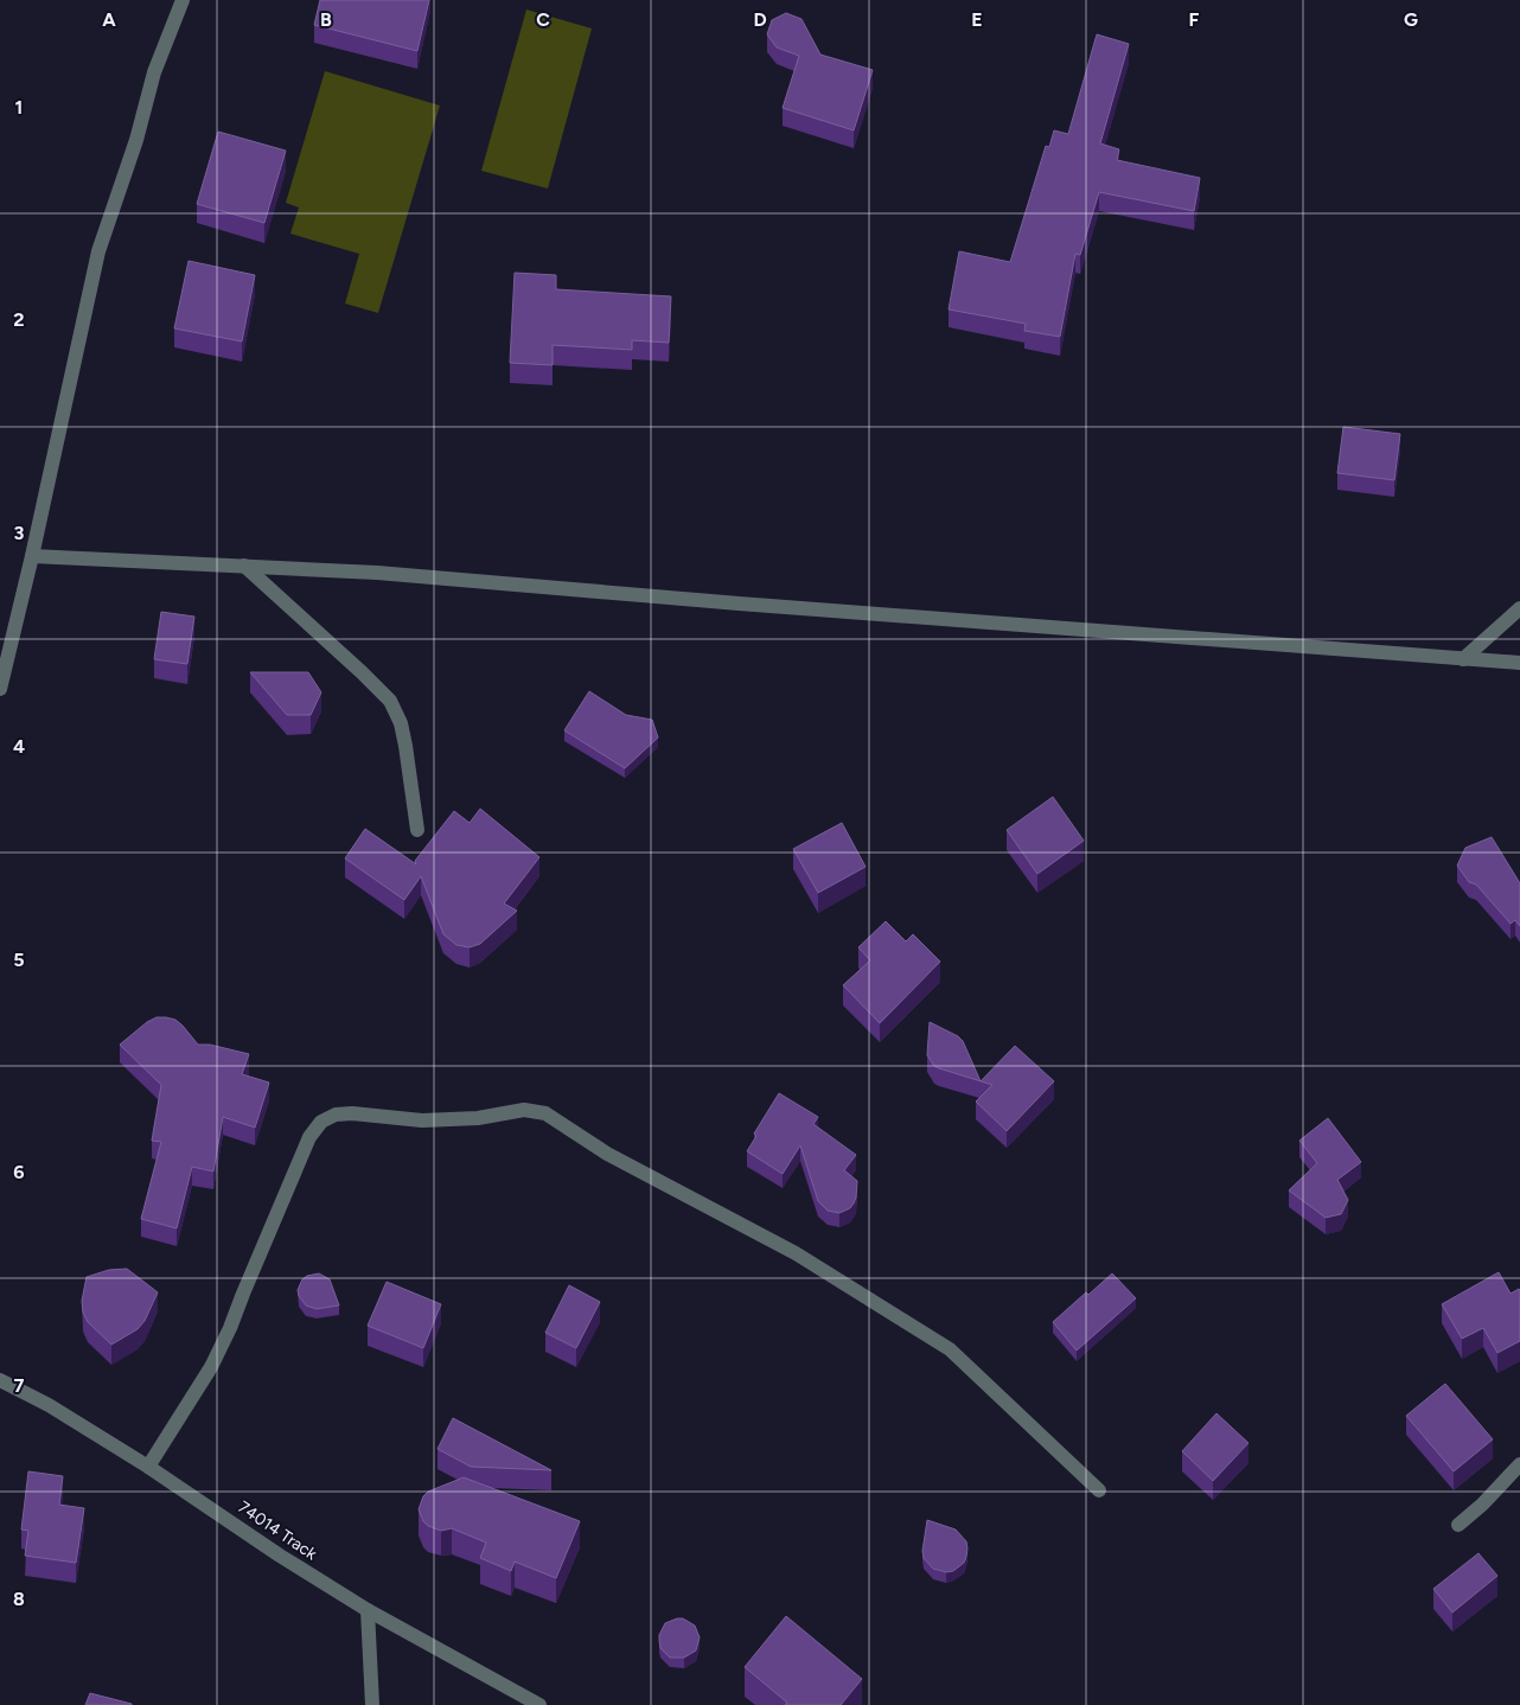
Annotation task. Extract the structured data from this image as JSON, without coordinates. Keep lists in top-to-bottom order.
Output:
{
  "streets": {
    "street": ["74014 Track"]
  },
  "grid": {
    "columns": [
      "A",
      "B",
      "C",
      "D",
      "E",
      "F",
      "G"
    ],
    "rows": [
      "1",
      "2",
      "3",
      "4",
      "5",
      "6",
      "7",
      "8"
    ]
  }
}
